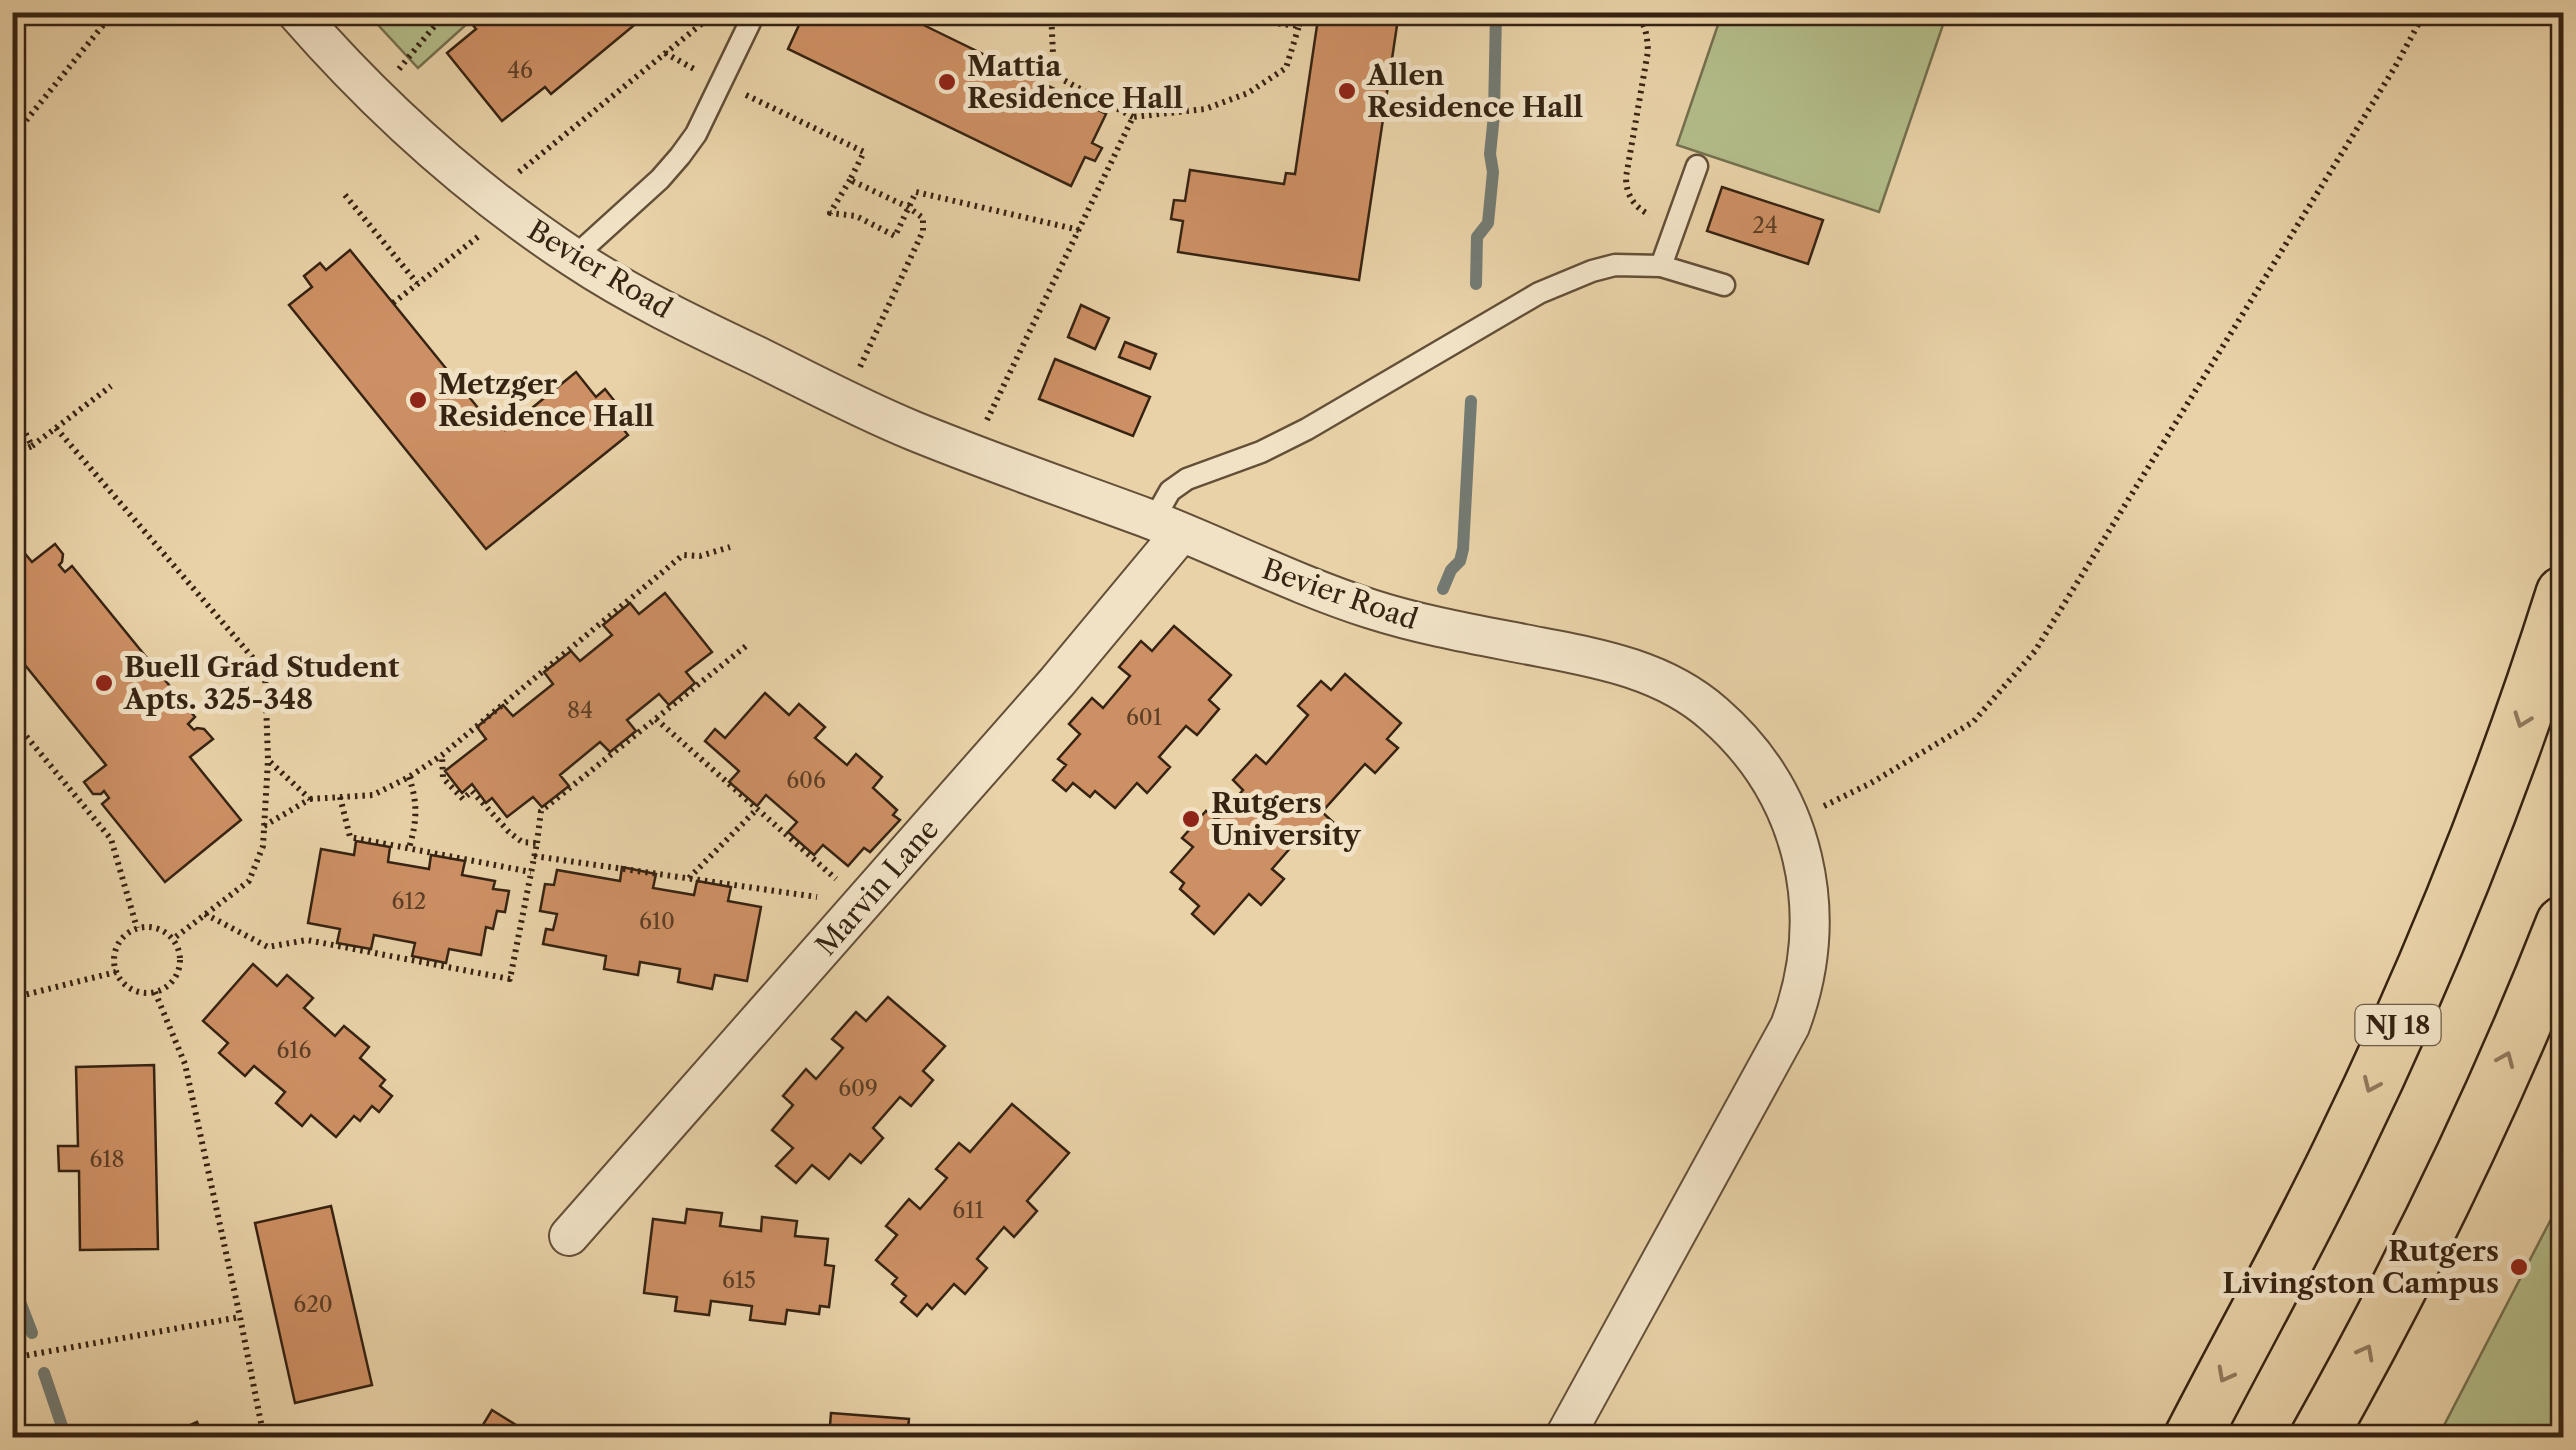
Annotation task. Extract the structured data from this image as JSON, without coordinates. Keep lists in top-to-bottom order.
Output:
{
  "streets": {
    "highway": ["NJ 18"],
    "street": ["Bevier Road", "Marvin Lane"]
  },
  "crossings": [
    ["Bevier Road", "Marvin Lane"]
  ],
  "places": [
    "Mattia Residence Hall",
    "Allen Residence Hall",
    "Metzger Residence Hall",
    "Buell Grad Student Apts. 325-348",
    "Rutgers University",
    "Rutgers Livingston Campus"
  ],
  "house_numbers": [
    "46",
    "24",
    "84",
    "601",
    "606",
    "612",
    "610",
    "616",
    "609",
    "618",
    "611",
    "615",
    "620"
  ]
}
